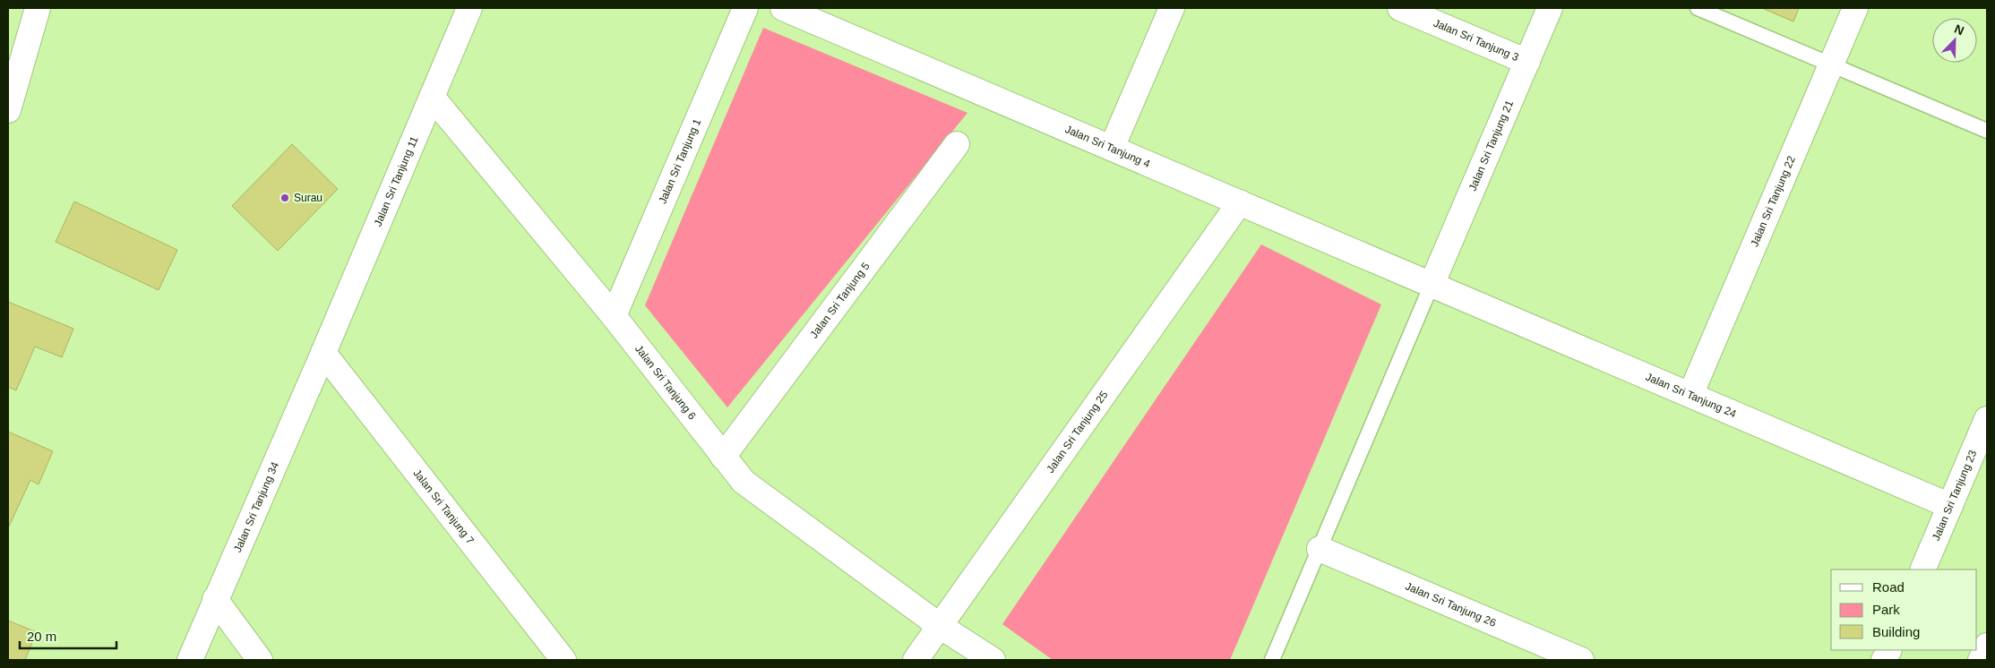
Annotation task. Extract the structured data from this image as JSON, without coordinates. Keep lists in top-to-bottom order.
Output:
{
  "streets": {
    "street": [
      "Jalan Sri Tanjung 3",
      "Jalan Sri Tanjung 4",
      "Jalan Sri Tanjung 21",
      "Jalan Sri Tanjung 1",
      "Jalan Sri Tanjung 11",
      "Jalan Sri Tanjung 22",
      "Jalan Sri Tanjung 5",
      "Jalan Sri Tanjung 6",
      "Jalan Sri Tanjung 24",
      "Jalan Sri Tanjung 25",
      "Jalan Sri Tanjung 23",
      "Jalan Sri Tanjung 34",
      "Jalan Sri Tanjung 7",
      "Jalan Sri Tanjung 26"
    ]
  },
  "crossings": [
    ["Jalan Sri Tanjung 3", "Jalan Sri Tanjung 21"],
    ["Jalan Sri Tanjung 4", "Jalan Sri Tanjung 21"],
    ["Jalan Sri Tanjung 4", "Jalan Sri Tanjung 24"],
    ["Jalan Sri Tanjung 4", "Jalan Sri Tanjung 25"],
    ["Jalan Sri Tanjung 21", "Jalan Sri Tanjung 24"],
    ["Jalan Sri Tanjung 1", "Jalan Sri Tanjung 6"],
    ["Jalan Sri Tanjung 11", "Jalan Sri Tanjung 6"],
    ["Jalan Sri Tanjung 11", "Jalan Sri Tanjung 34"],
    ["Jalan Sri Tanjung 11", "Jalan Sri Tanjung 7"],
    ["Jalan Sri Tanjung 22", "Jalan Sri Tanjung 24"],
    ["Jalan Sri Tanjung 5", "Jalan Sri Tanjung 6"],
    ["Jalan Sri Tanjung 6", "Jalan Sri Tanjung 25"],
    ["Jalan Sri Tanjung 24", "Jalan Sri Tanjung 23"],
    ["Jalan Sri Tanjung 34", "Jalan Sri Tanjung 7"]
  ],
  "places": ["Surau"],
  "legend": ["Road", "Park", "Building"],
  "scale_bar": "20 m",
  "north": "top right"
}
